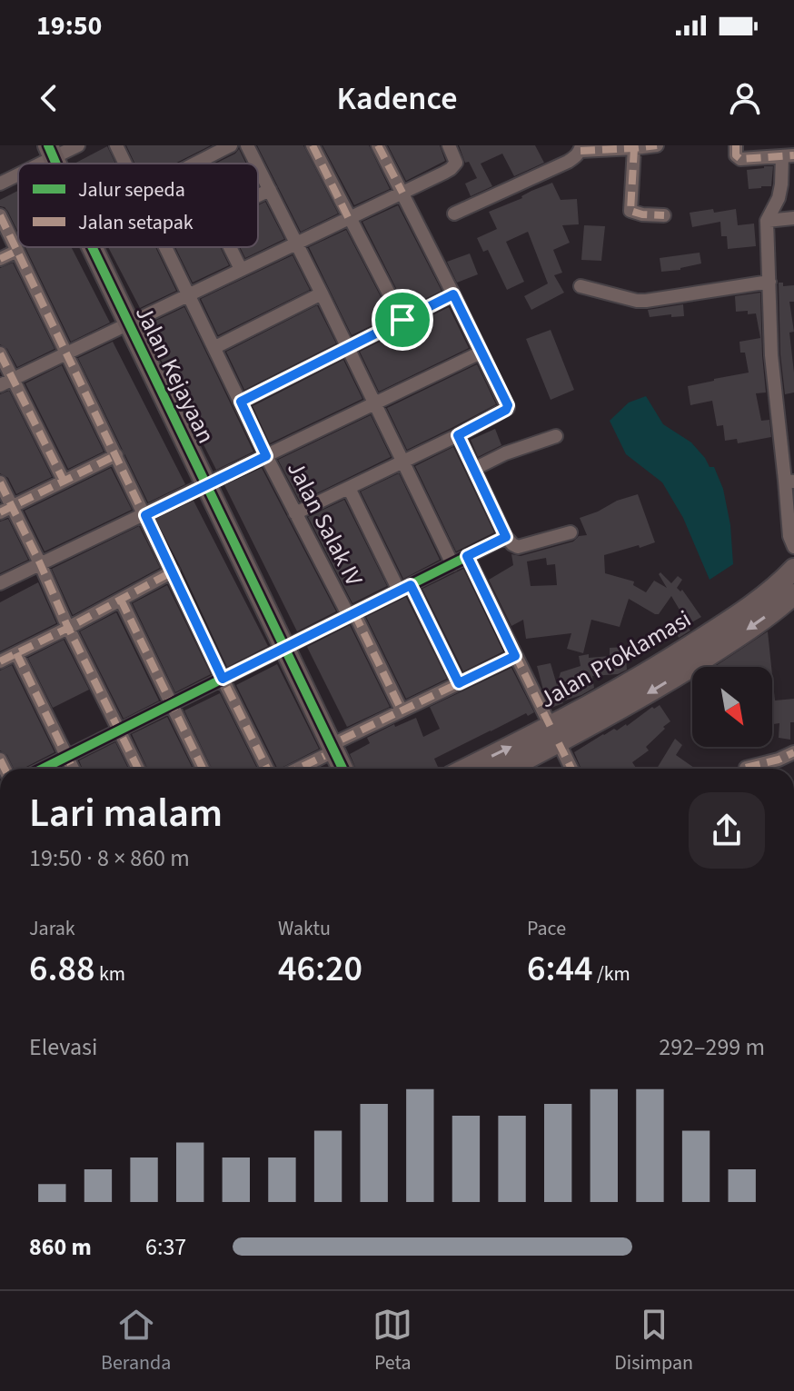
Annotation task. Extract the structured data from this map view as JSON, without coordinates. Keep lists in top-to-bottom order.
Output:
{
  "streets": {
    "street": ["Jalan Kejayaan", "Jalan Salak IV", "Jalan Proklamasi"]
  },
  "legend": ["Jalur sepeda", "Jalan setapak"],
  "north": "bottom right",
  "page": {
    "status": "19:50",
    "header": "Kadence",
    "heading": ["Lari malam", "19:50 · 8 × 860 m"],
    "stats": [
      ["Jarak", "6.88 km"],
      ["Waktu", "46:20"],
      ["Pace", "6:44 /km"]
    ],
    "chart": ["Elevasi", "292–299 m"],
    "list": [
      {
        "name": "860 m",
        "note": "6:37"
      }
    ],
    "tabs": ["Beranda", "Peta", "Disimpan"]
  }
}
